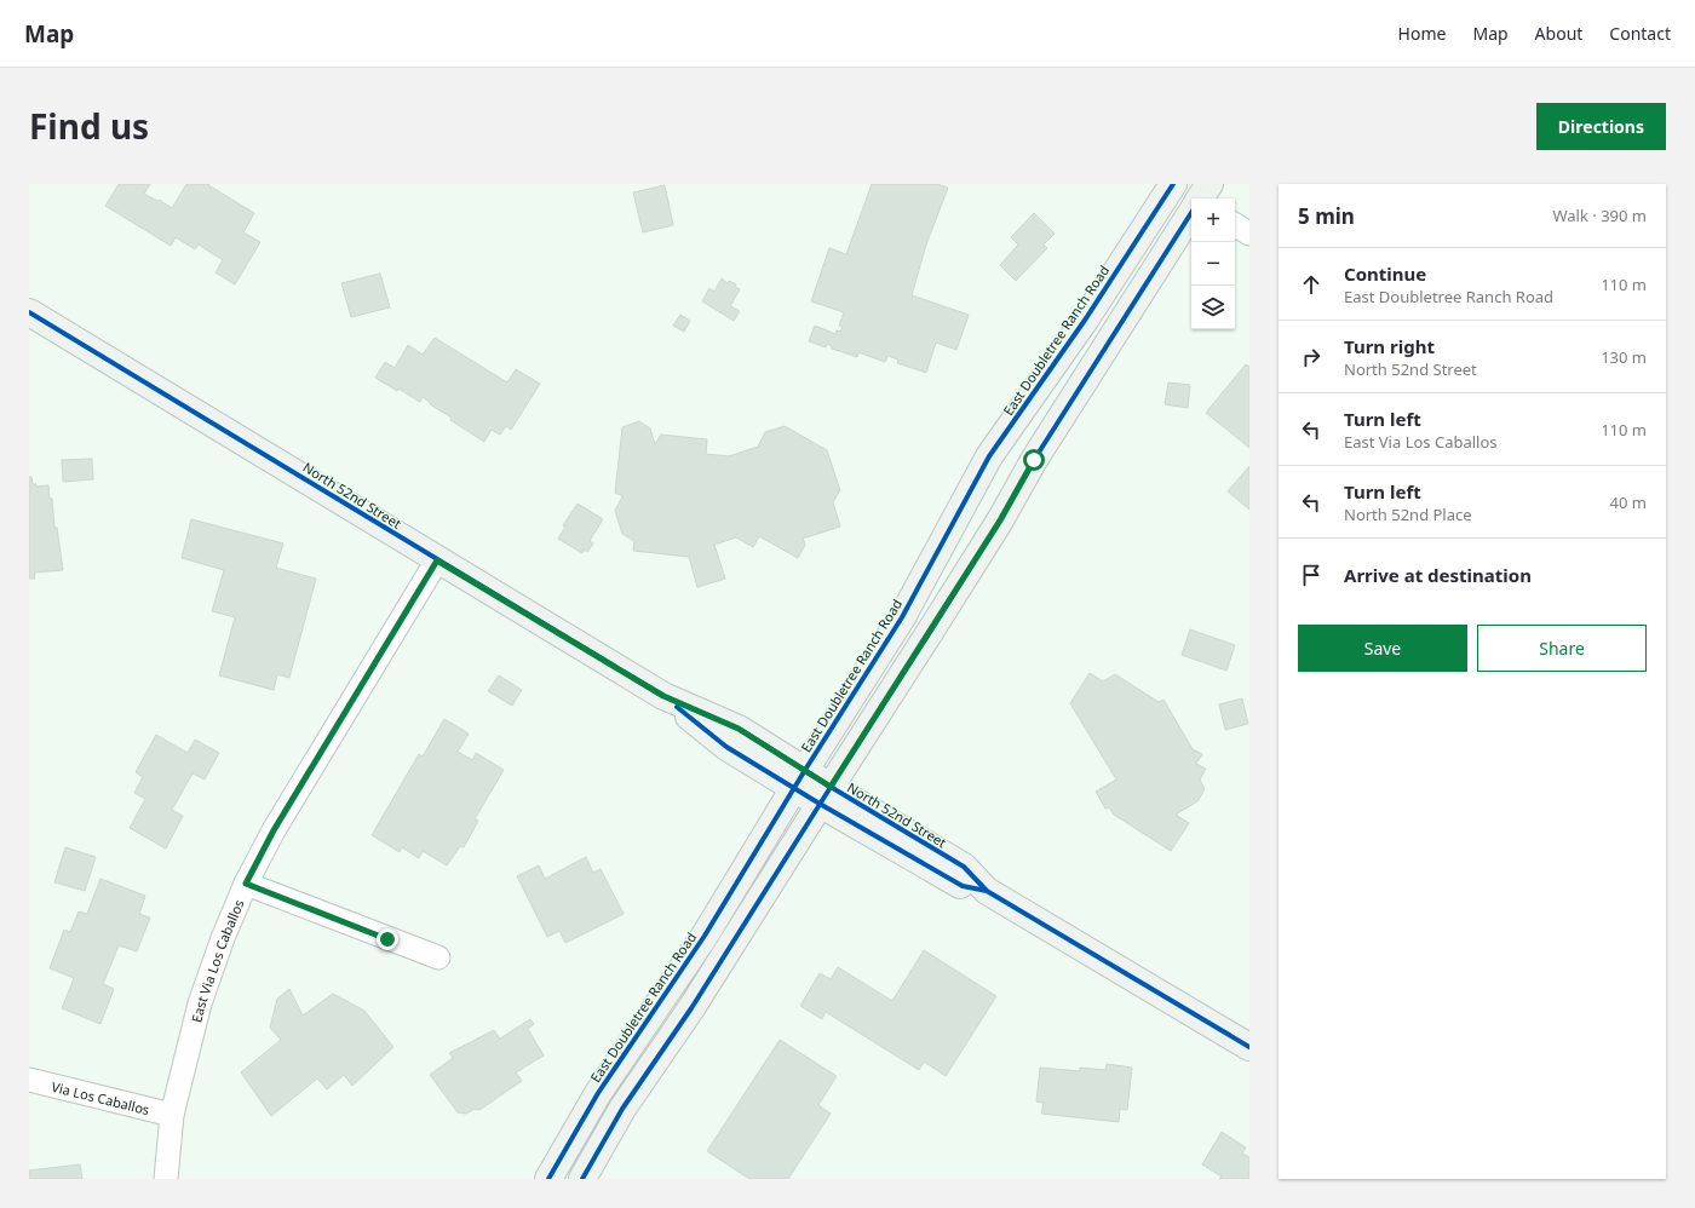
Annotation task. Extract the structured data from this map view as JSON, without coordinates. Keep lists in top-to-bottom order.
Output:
{
  "streets": {
    "main road": ["East Doubletree Ranch Road", "North 52nd Street"],
    "street": ["East Via Los Caballos", "Via Los Caballos"]
  },
  "crossings": [
    ["East Doubletree Ranch Road", "North 52nd Street"],
    ["North 52nd Street", "East Via Los Caballos"],
    ["East Via Los Caballos", "Via Los Caballos"]
  ],
  "page": {
    "header": "Map",
    "nav": [
      "Home",
      "Map",
      "About",
      "Contact"
    ],
    "title": "Find us",
    "buttons": [
      "Directions",
      ["Save", "Share"]
    ],
    "heading": ["5 min", "Walk · 390 m"],
    "map_buttons": ["+", "−"],
    "list": [
      ["Continue", "East Doubletree Ranch Road", "110 m"],
      ["Turn right", "North 52nd Street", "130 m"],
      ["Turn left", "East Via Los Caballos", "110 m"],
      ["Turn left", "North 52nd Place", "40 m"],
      "Arrive at destination"
    ]
  }
}
